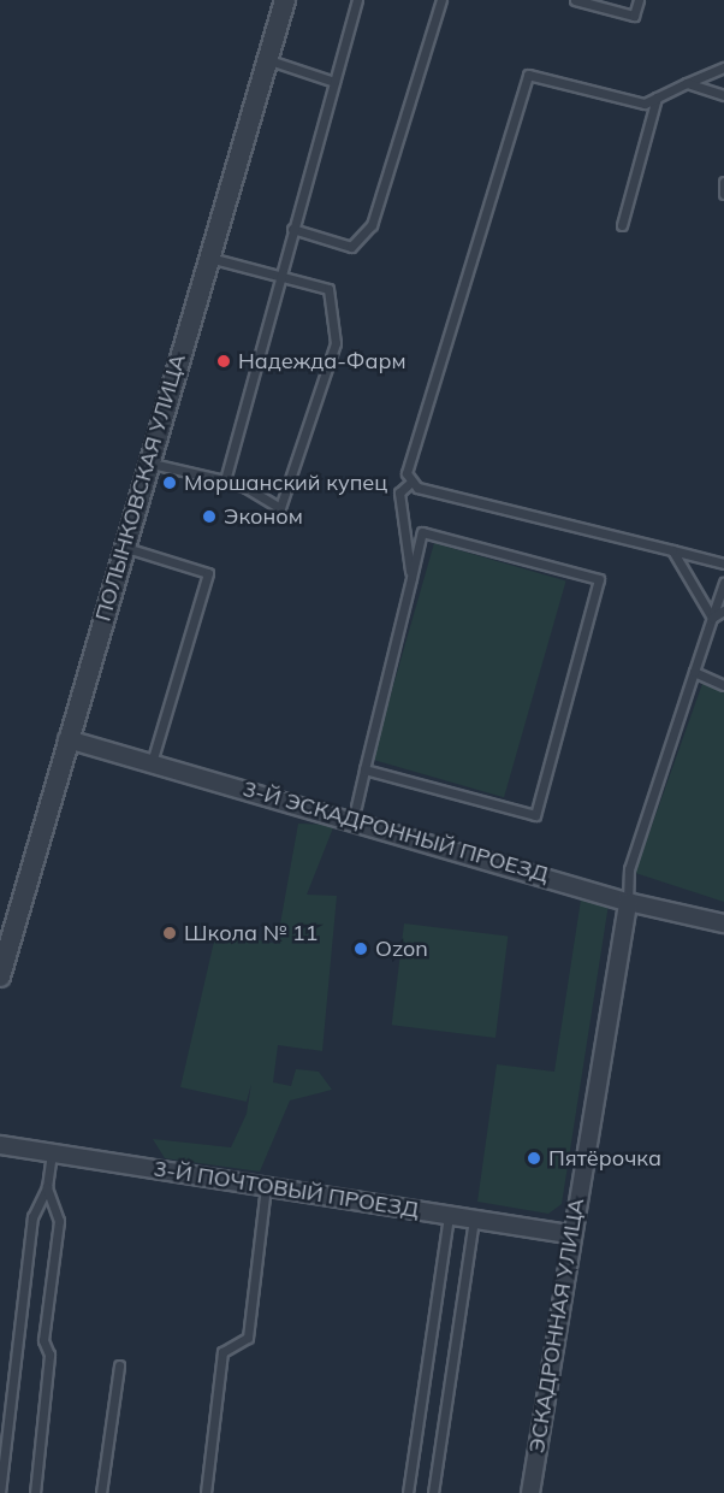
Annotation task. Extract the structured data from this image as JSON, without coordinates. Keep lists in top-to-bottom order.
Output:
{
  "streets": {
    "street": [
      "ПОЛЫНКОВСКАЯ УЛИЦА",
      "3-Й ЭСКАДРОННЫЙ ПРОЕЗД",
      "3-Й ПОЧТОВЫЙ ПРОЕЗД",
      "ЭСКАДРОННАЯ УЛИЦА"
    ]
  },
  "crossings": [
    ["ПОЛЫНКОВСКАЯ УЛИЦА", "3-Й ЭСКАДРОННЫЙ ПРОЕЗД"],
    ["3-Й ЭСКАДРОННЫЙ ПРОЕЗД", "ЭСКАДРОННАЯ УЛИЦА"],
    ["3-Й ПОЧТОВЫЙ ПРОЕЗД", "ЭСКАДРОННАЯ УЛИЦА"]
  ],
  "places": [
    "Надежда-Фарм",
    "Моршанский купец",
    "Эконом",
    "Школа № 11",
    "Ozon",
    "Пятёрочка"
  ]
}
